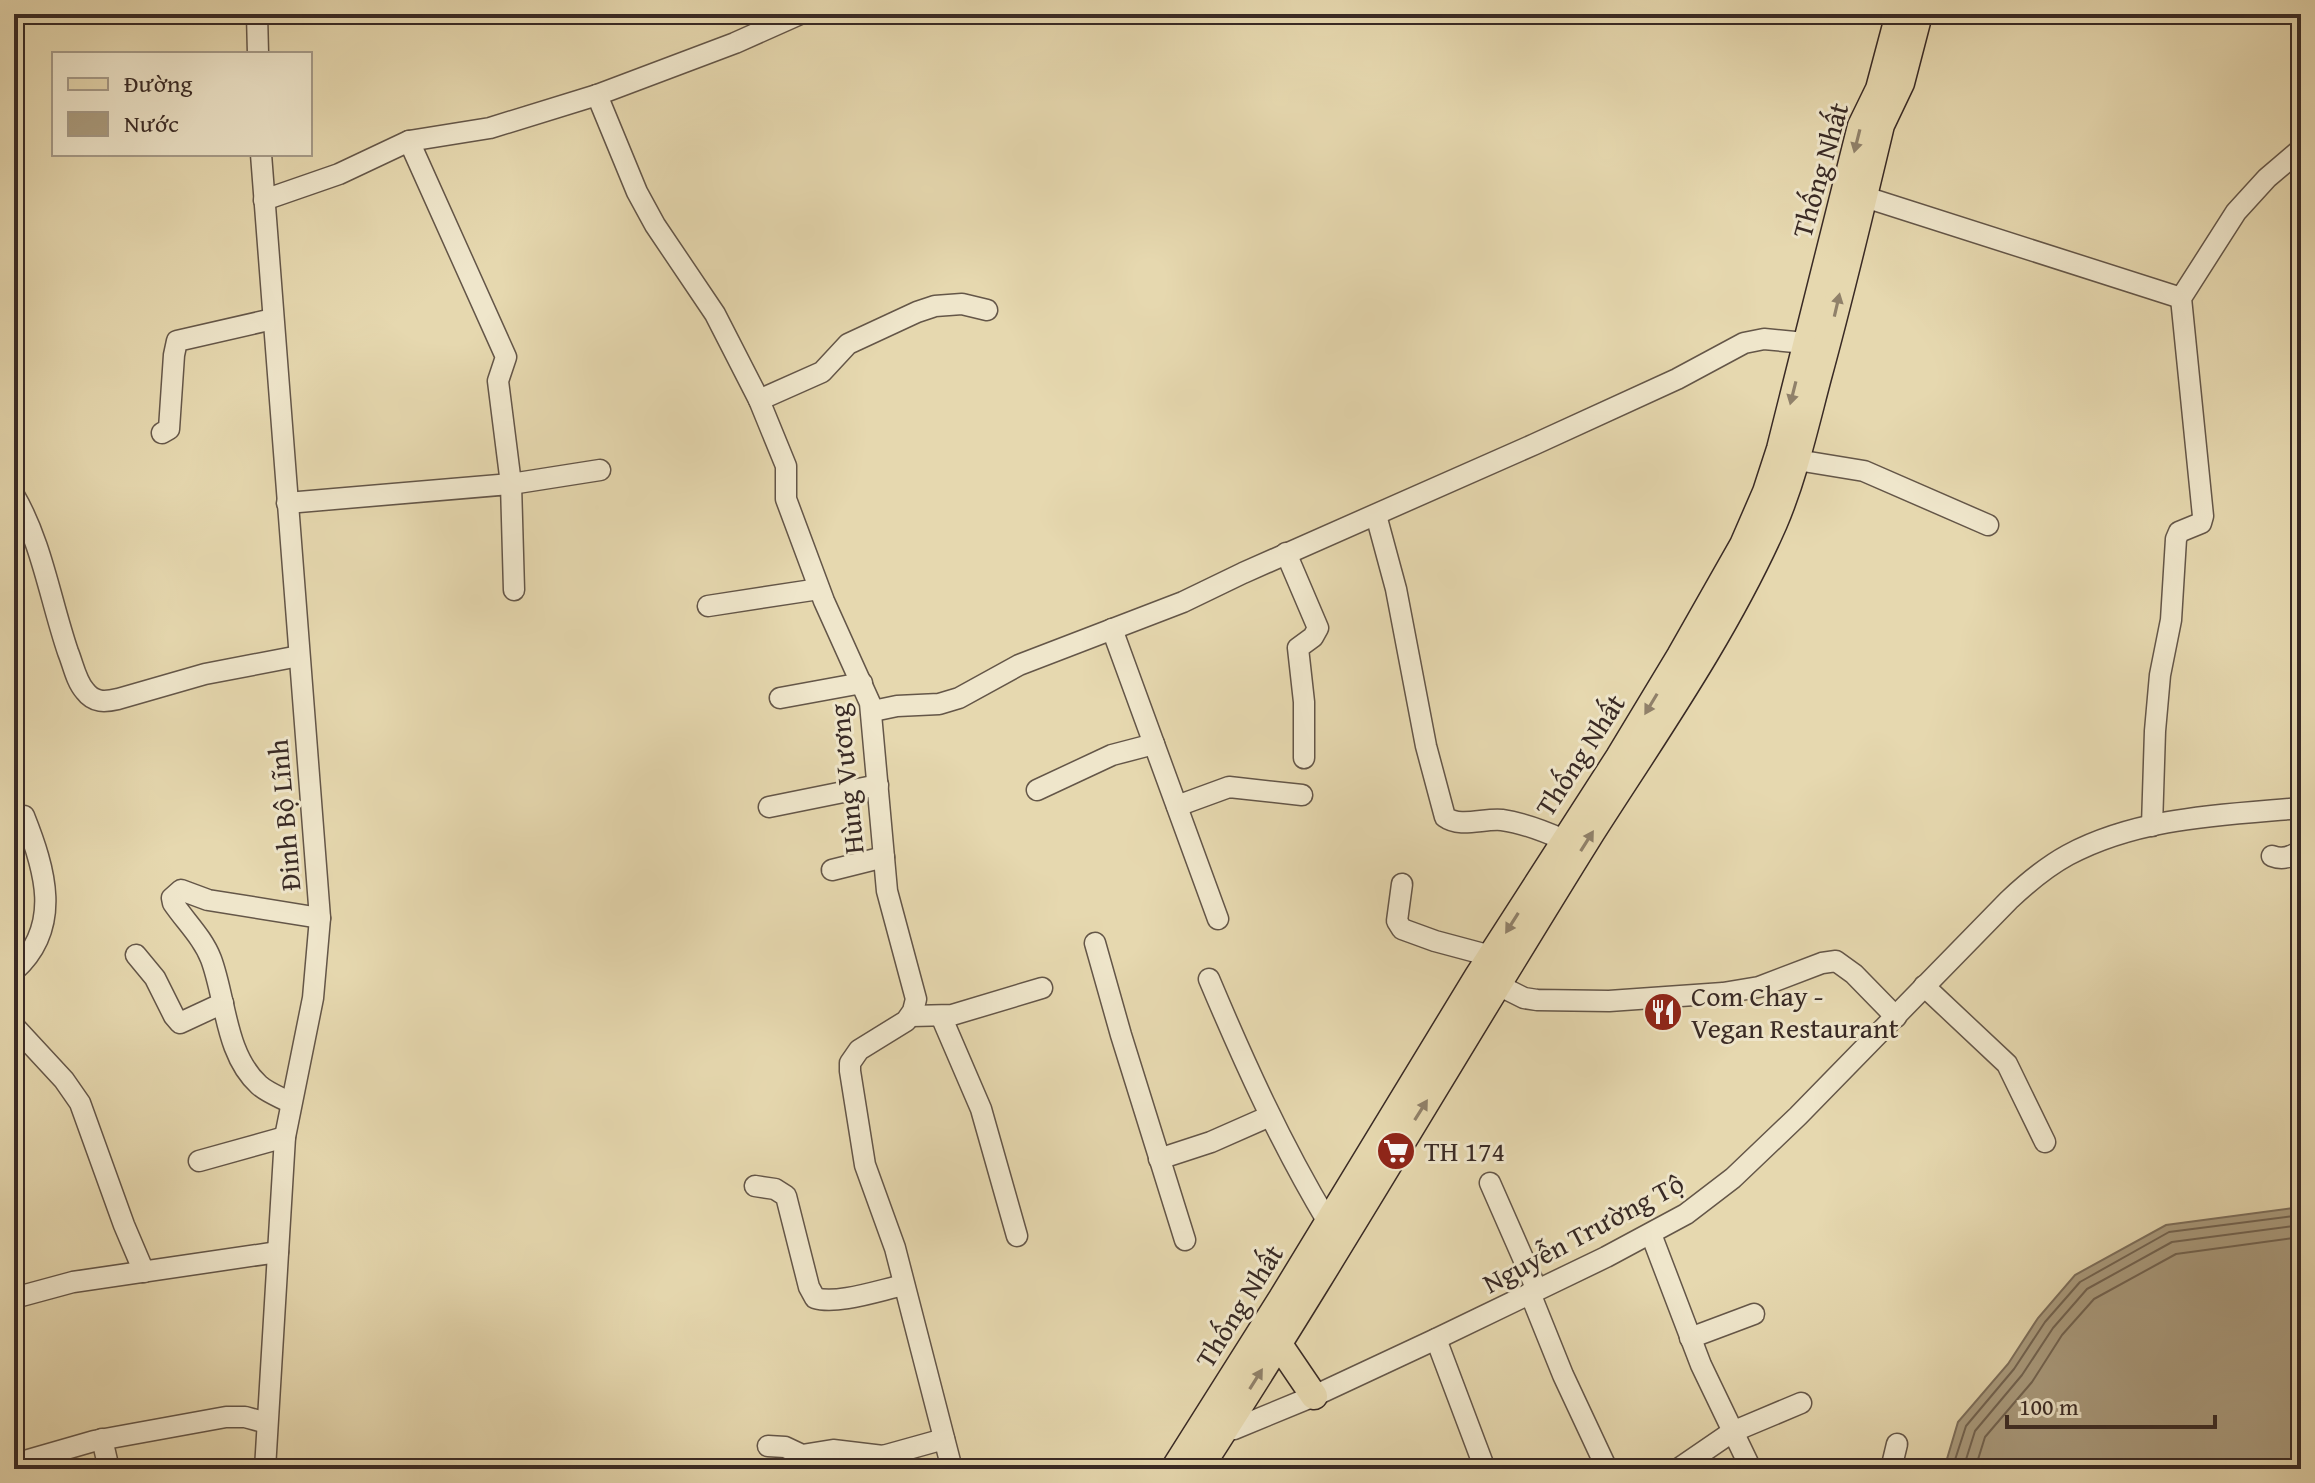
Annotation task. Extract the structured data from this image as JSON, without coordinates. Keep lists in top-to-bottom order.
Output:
{
  "streets": {
    "main road": ["Thống Nhất"],
    "street": ["Hùng Vương", "Đinh Bộ Lĩnh", "Nguyễn Trường Tộ"]
  },
  "crossings": [
    ["Thống Nhất", "Nguyễn Trường Tộ"]
  ],
  "places": {
    "restaurant": ["Com Chay - Vegan Restaurant"],
    "supermarket": ["TH 174"]
  },
  "legend": ["Đường", "Nước"],
  "scale_bar": "100 m"
}
